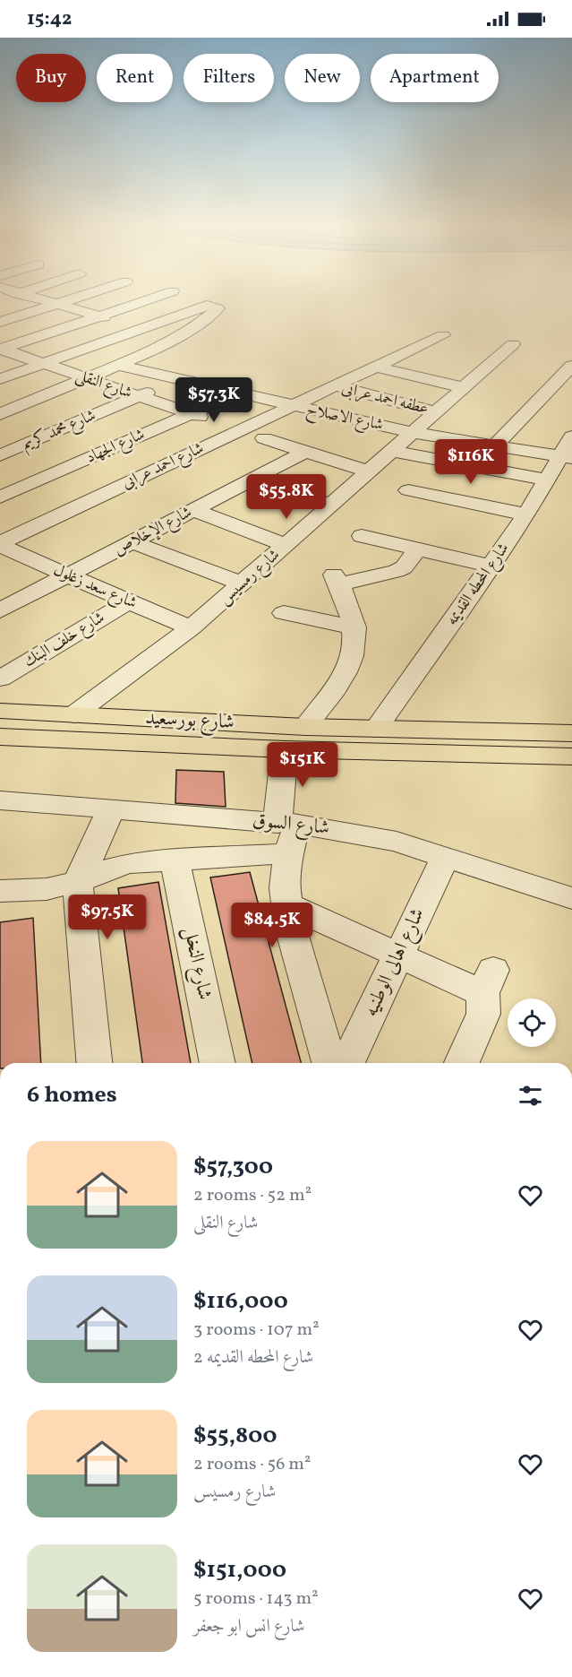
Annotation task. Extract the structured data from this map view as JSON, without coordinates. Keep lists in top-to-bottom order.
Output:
{
  "streets": {
    "main road": ["شارع بورسعيد"],
    "street": [
      "شارع النقلى",
      "عطفه احمد عرابى",
      "شارع الاصلاح",
      "شارع محمد كريم",
      "شارع الجهاد",
      "شارع احمد عرابى",
      "شارع الإخلاص",
      "شارع رمسيس",
      "شارع المحطه القديمه",
      "شارع سعد زغلول",
      "شارع خلف البنك",
      "شارع السوق",
      "شارع اهالى الوطنيه",
      "شارع النخل"
    ]
  },
  "crossings": [
    ["شارع النقلى", "شارع محمد كريم"],
    ["شارع النقلى", "شارع الجهاد"],
    ["شارع النقلى", "شارع احمد عرابى"],
    ["عطفه احمد عرابى", "شارع احمد عرابى"],
    ["عطفه احمد عرابى", "شارع رمسيس"],
    ["شارع الاصلاح", "شارع محمد كريم"],
    ["شارع الاصلاح", "شارع الجهاد"],
    ["شارع الاصلاح", "شارع احمد عرابى"],
    ["شارع الاصلاح", "شارع رمسيس"],
    ["شارع الاصلاح", "شارع المحطه القديمه"],
    ["شارع احمد عرابى", "شارع سعد زغلول"],
    ["شارع الإخلاص", "شارع سعد زغلول"],
    ["شارع رمسيس", "شارع سعد زغلول"],
    ["شارع رمسيس", "شارع بورسعيد"],
    ["شارع المحطه القديمه", "شارع بورسعيد"],
    ["شارع سعد زغلول", "شارع خلف البنك"],
    ["شارع السوق", "شارع اهالى الوطنيه"]
  ],
  "page": {
    "status": "15:42",
    "chip": [
      "Buy",
      "Rent",
      "Filters",
      "New",
      "Apartment"
    ],
    "price": [
      "$57.3K",
      "$116K",
      "$55.8K",
      "$151K",
      "$97.5K",
      "$84.5K"
    ],
    "heading": "6 homes",
    "list": [
      {
        "name": "$57,300",
        "note": "2 rooms · 52 m² · شارع النقلى"
      },
      {
        "name": "$116,000",
        "note": "3 rooms · 107 m² · شارع المحطه القديمه 2"
      },
      {
        "name": "$55,800",
        "note": "2 rooms · 56 m² · شارع رمسيس"
      },
      {
        "name": "$151,000",
        "note": "5 rooms · 143 m² · شارع انس ابو جعفر"
      }
    ]
  }
}
